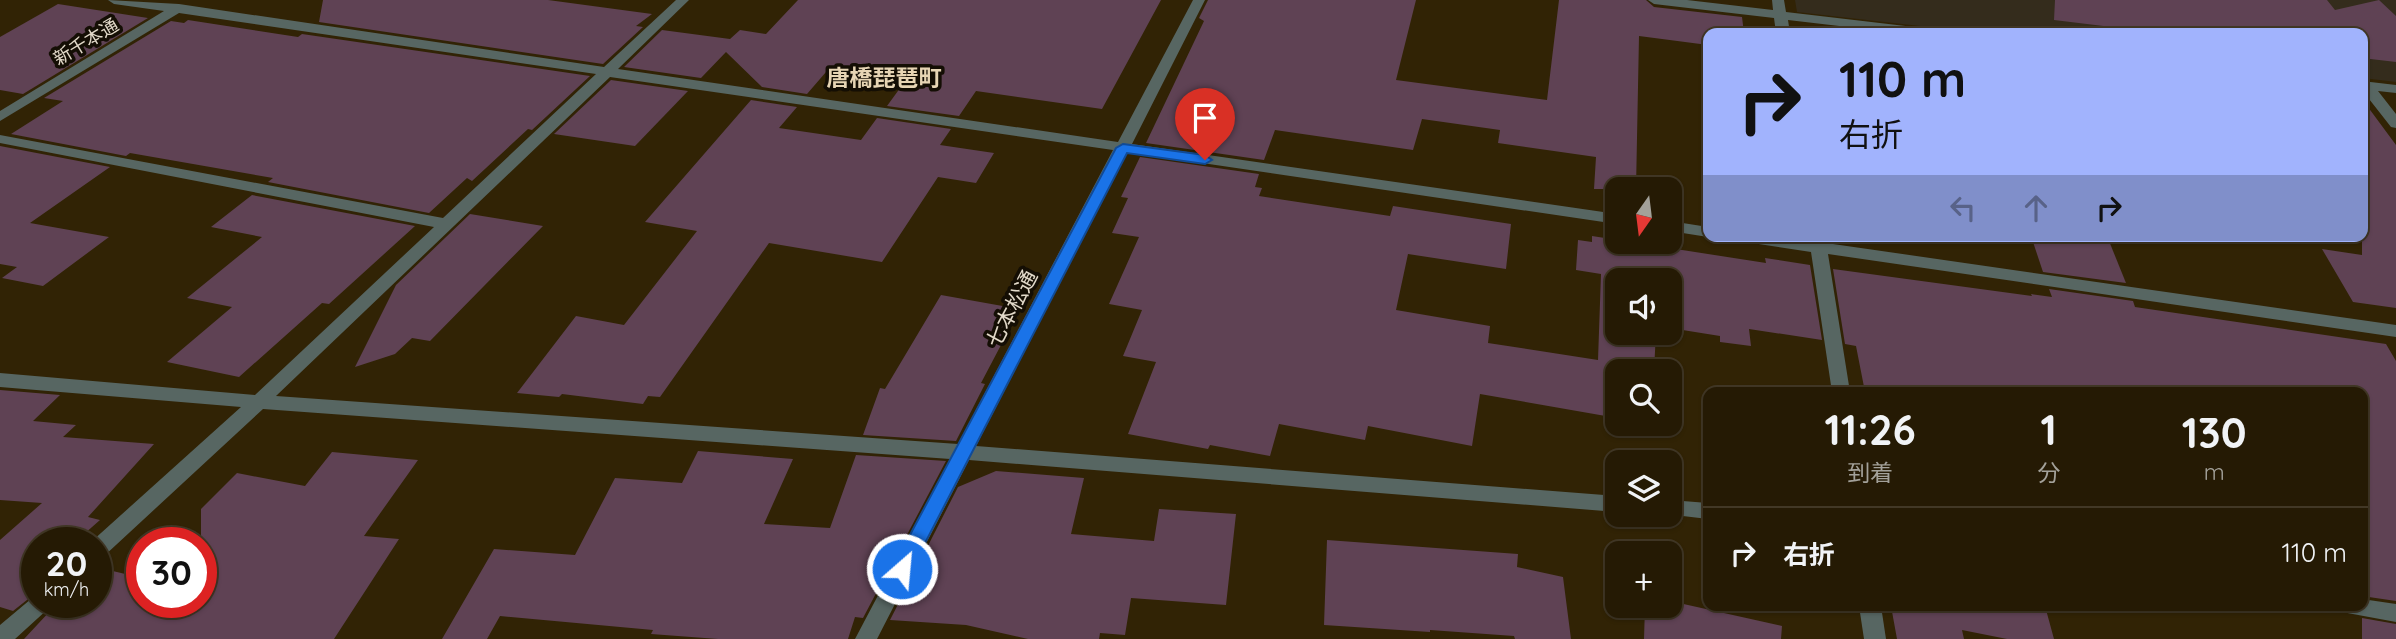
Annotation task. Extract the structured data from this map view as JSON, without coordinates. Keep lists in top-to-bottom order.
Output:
{
  "streets": {
    "street": ["新千本通", "七本松通"]
  },
  "districts": ["唐橋琵琶町"],
  "north": "bottom",
  "page": {
    "turn": ["110 m", "右折"],
    "map_buttons": "+",
    "eta": [
      "11:26",
      "到着",
      "1",
      "分",
      "130",
      "m"
    ],
    "list": [
      {
        "name": "右折",
        "value": "110 m"
      }
    ],
    "speed": "20 km/h",
    "limit": "30"
  }
}
